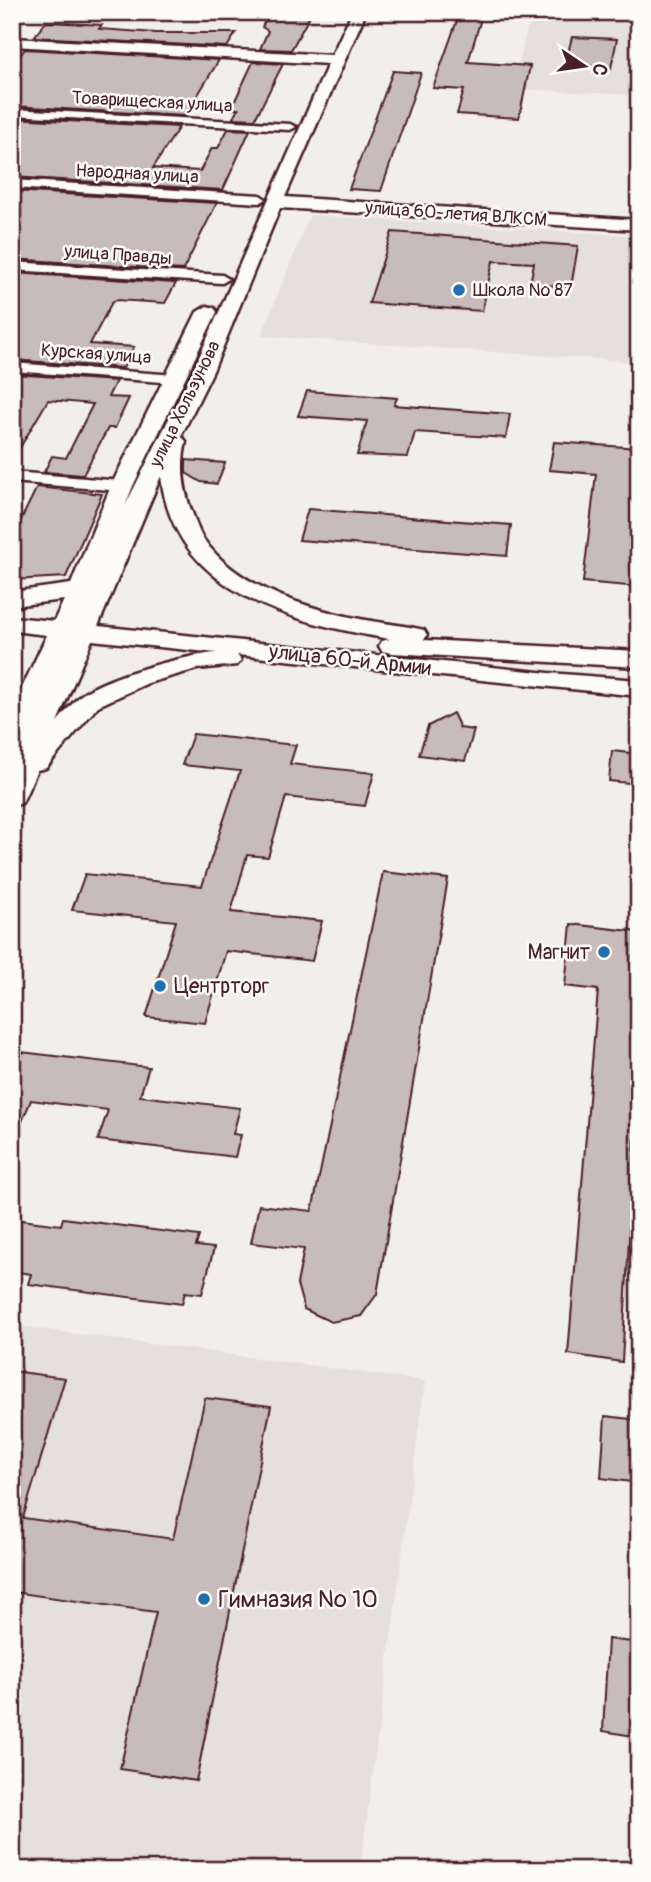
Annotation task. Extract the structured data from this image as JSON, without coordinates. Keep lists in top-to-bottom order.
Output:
{
  "streets": {
    "main road": ["улица 60-летия ВЛКСМ", "улица Хользунова", "улица 60-й Армии"],
    "street": [
      "Товарищеская улица",
      "Народная улица",
      "улица Правды",
      "Курская улица"
    ]
  },
  "crossings": [
    ["Товарищеская улица", "улица Хользунова"],
    ["Народная улица", "улица 60-летия ВЛКСМ"],
    ["Народная улица", "улица Хользунова"],
    ["улица 60-летия ВЛКСМ", "улица Хользунова"],
    ["улица Правды", "улица Хользунова"],
    ["Курская улица", "улица Хользунова"],
    ["улица Хользунова", "улица 60-й Армии"]
  ],
  "places": [
    "Школа № 87",
    "Магнит",
    "Центрторг",
    "Гимназия № 10"
  ],
  "north": "right"
}
